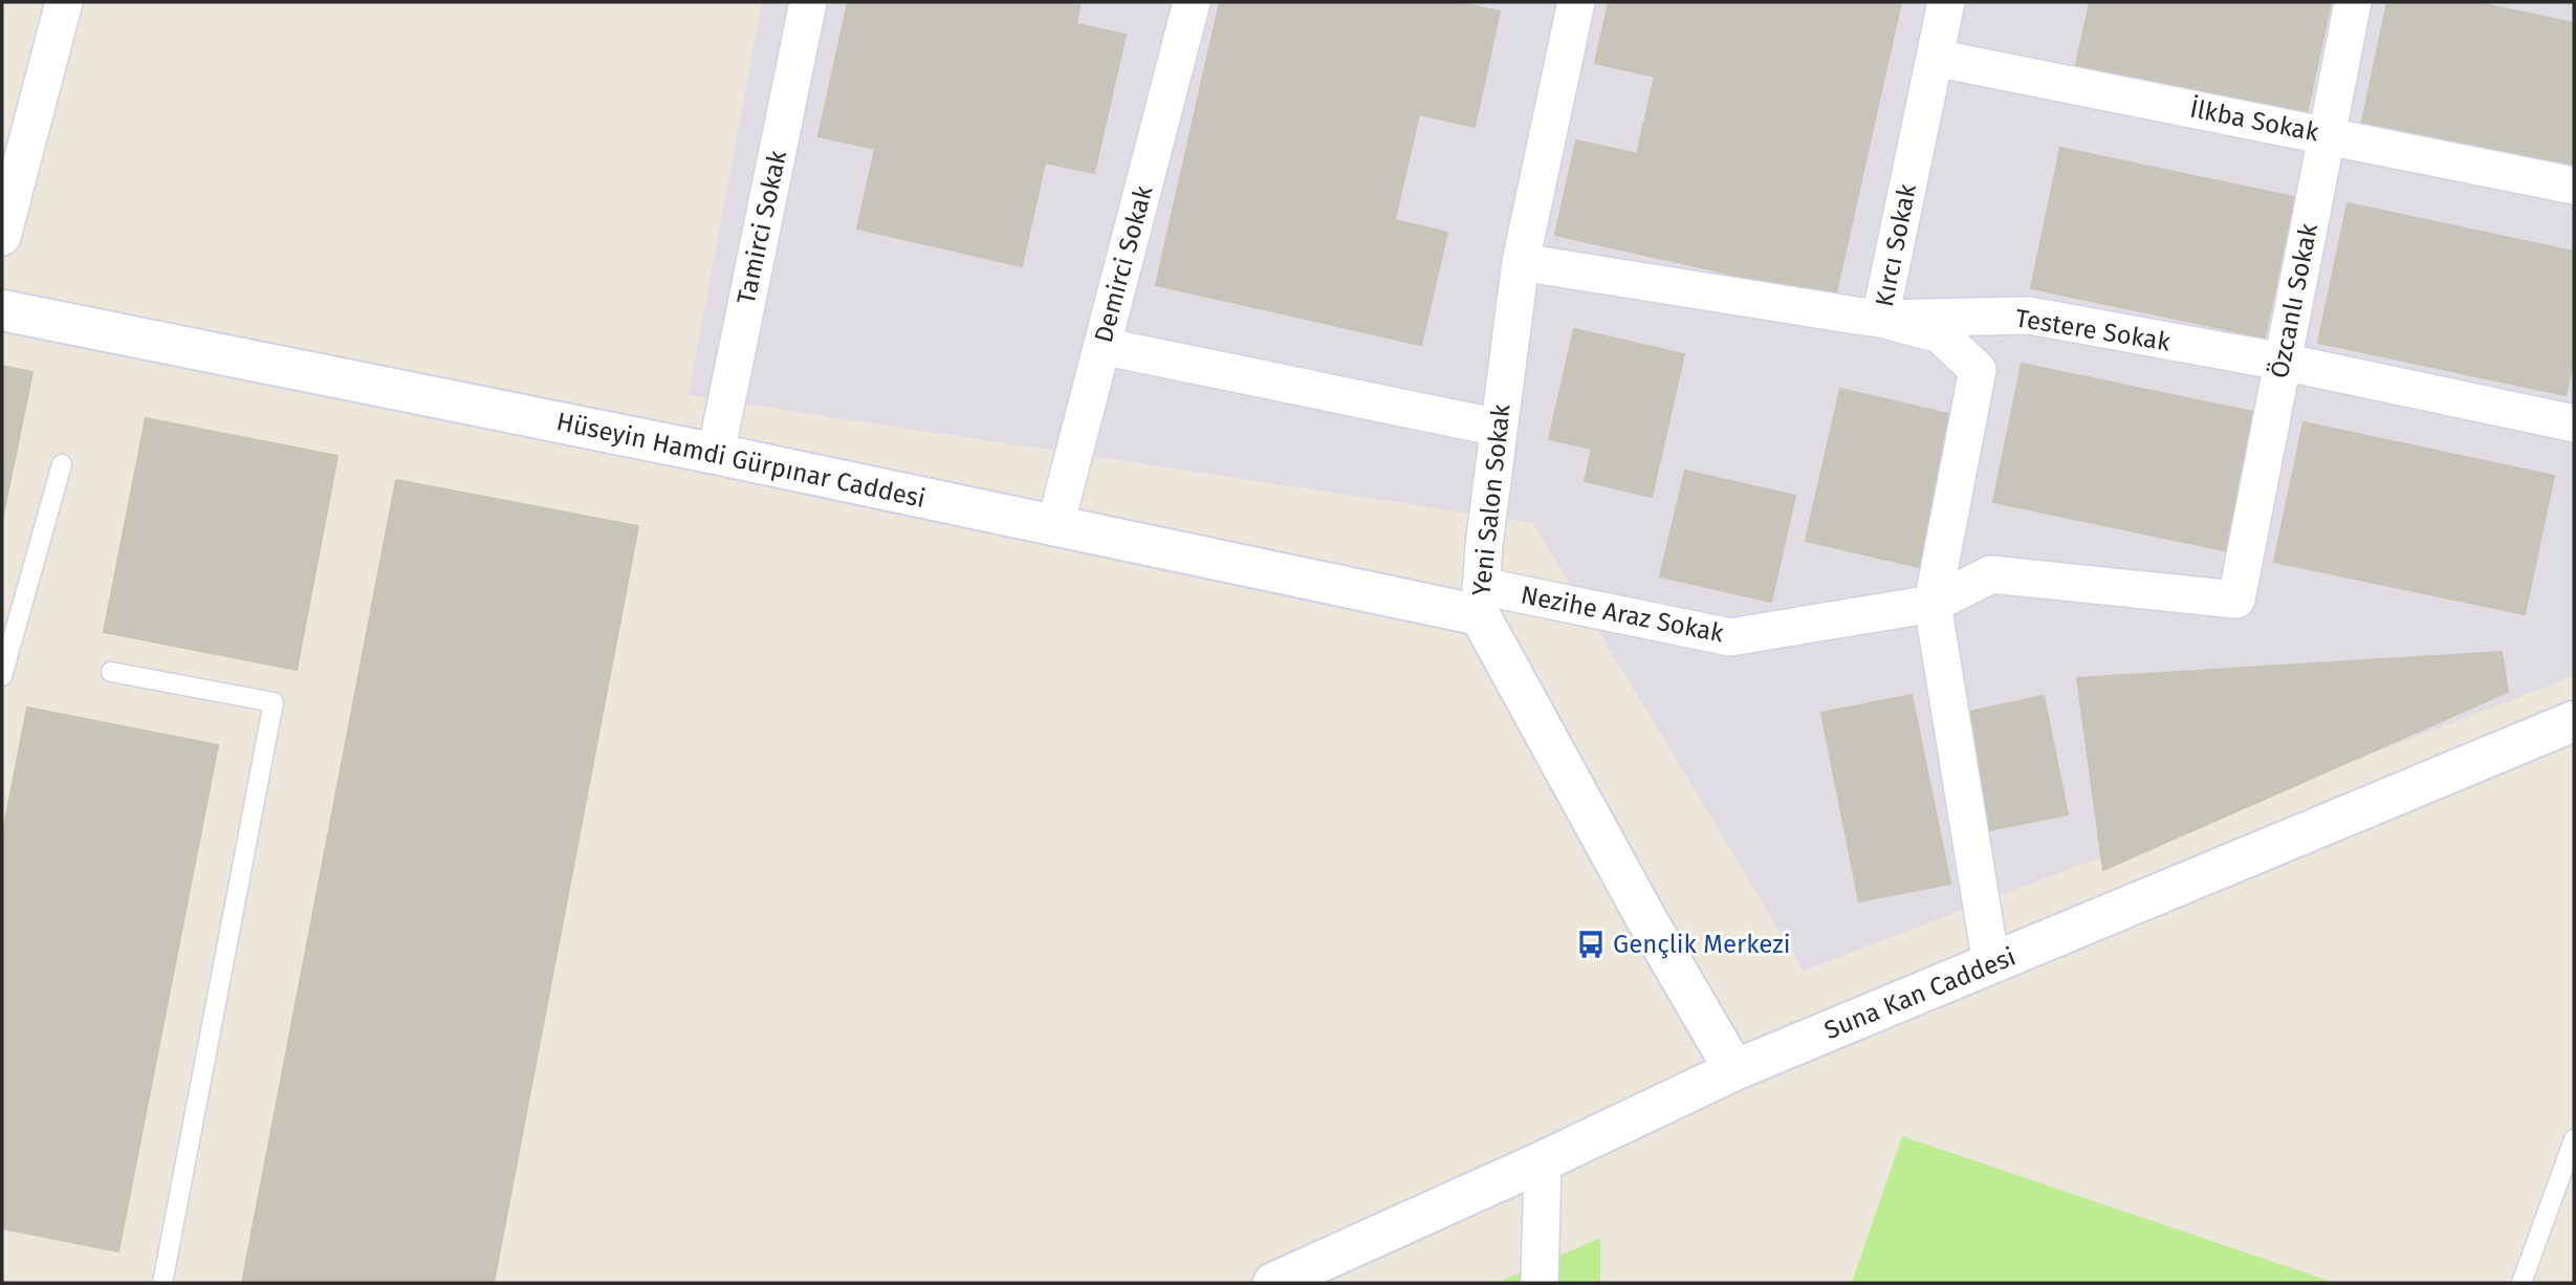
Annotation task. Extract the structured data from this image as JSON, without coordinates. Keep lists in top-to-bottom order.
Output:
{
  "streets": {
    "street": [
      "İlkba Sokak",
      "Tamirci Sokak",
      "Kırcı Sokak",
      "Demirci Sokak",
      "Özcanlı Sokak",
      "Testere Sokak",
      "Hüseyin Hamdi Gürpınar Caddesi",
      "Yeni Salon Sokak",
      "Nezihe Araz Sokak",
      "Suna Kan Caddesi"
    ]
  },
  "crossings": [
    ["İlkba Sokak", "Kırcı Sokak"],
    ["İlkba Sokak", "Özcanlı Sokak"],
    ["Tamirci Sokak", "Hüseyin Hamdi Gürpınar Caddesi"],
    ["Kırcı Sokak", "Testere Sokak"],
    ["Kırcı Sokak", "Nezihe Araz Sokak"],
    ["Demirci Sokak", "Hüseyin Hamdi Gürpınar Caddesi"],
    ["Özcanlı Sokak", "Testere Sokak"],
    ["Özcanlı Sokak", "Nezihe Araz Sokak"],
    ["Testere Sokak", "Yeni Salon Sokak"],
    ["Hüseyin Hamdi Gürpınar Caddesi", "Yeni Salon Sokak"],
    ["Hüseyin Hamdi Gürpınar Caddesi", "Nezihe Araz Sokak"],
    ["Yeni Salon Sokak", "Nezihe Araz Sokak"],
    ["Yeni Salon Sokak", "Suna Kan Caddesi"]
  ],
  "places": {
    "bus stop": ["Gençlik Merkezi"]
  }
}
